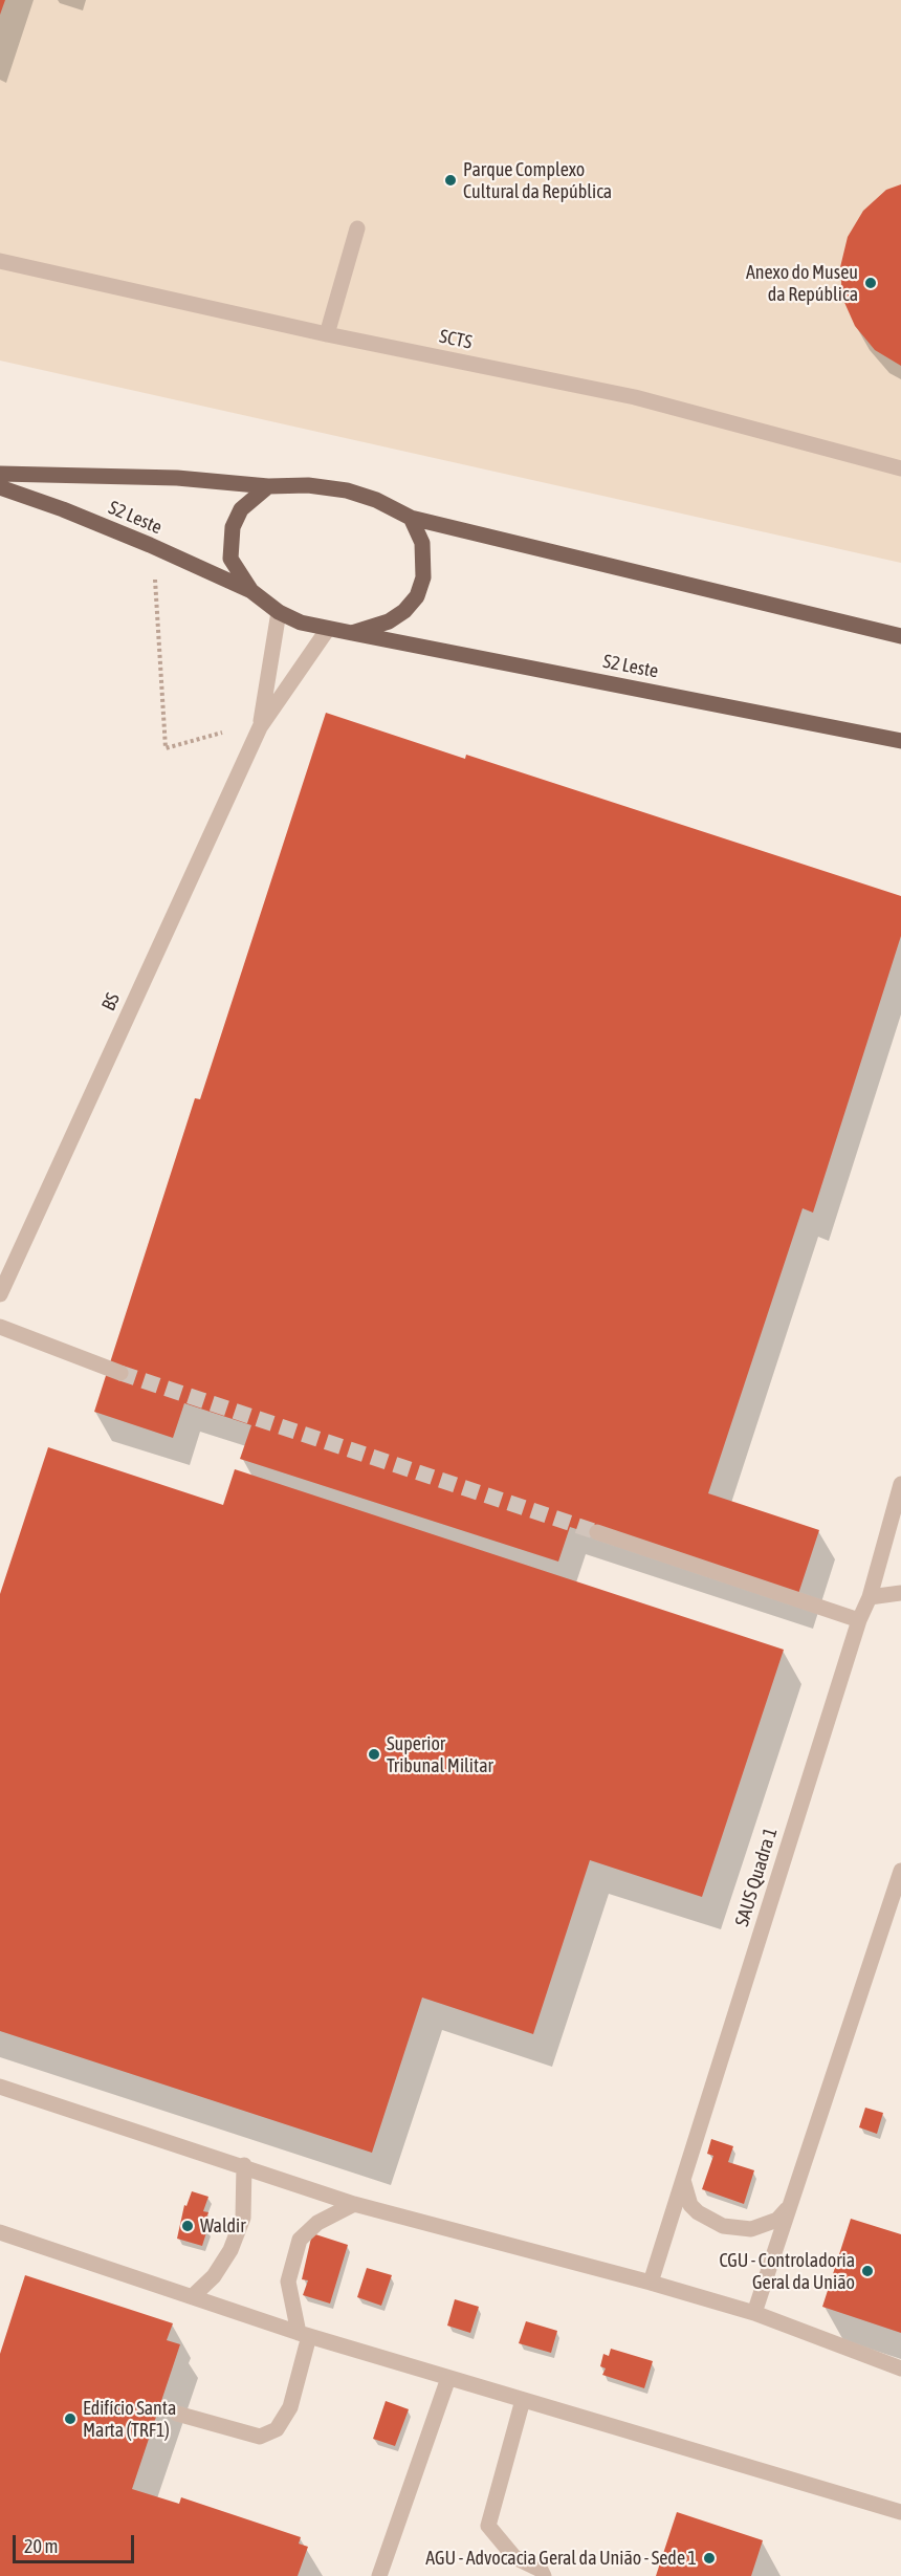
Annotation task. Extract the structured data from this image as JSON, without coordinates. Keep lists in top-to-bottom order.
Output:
{
  "streets": {
    "main road": ["S2 Leste"],
    "street": ["SCTS", "BS", "SAUS Quadra 1"]
  },
  "crossings": [
    ["S2 Leste", "BS"]
  ],
  "places": [
    "Parque Complexo Cultural da República",
    "Anexo do Museu da República",
    "Superior Tribunal Militar",
    "Waldir",
    "CGU - Controladoria Geral da União",
    "Edifício Santa Marta (TRF1)",
    "AGU - Advocacia Geral da União - Sede 1"
  ],
  "scale_bar": "20 m"
}
